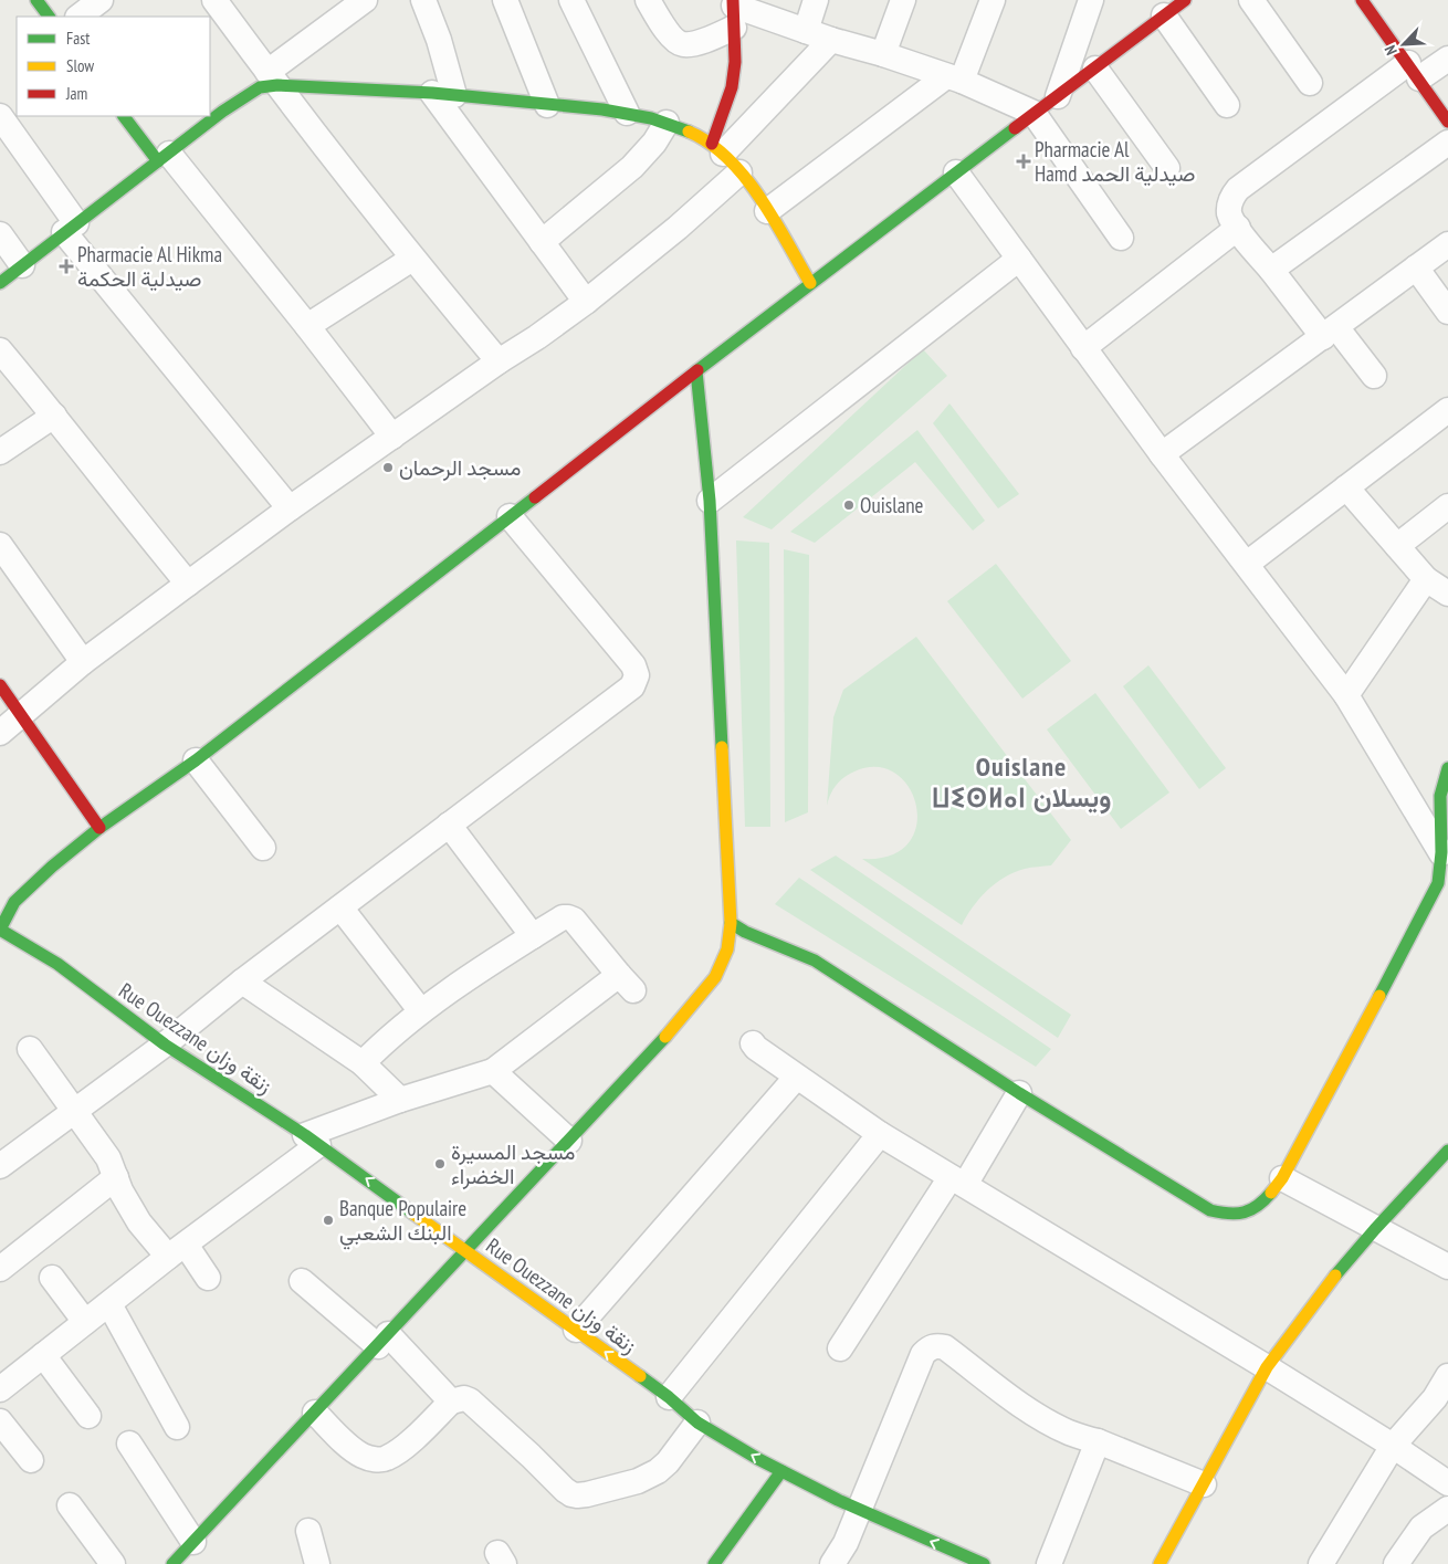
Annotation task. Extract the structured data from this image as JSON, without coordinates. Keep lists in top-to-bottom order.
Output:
{
  "streets": {
    "street": ["Rue Ouezzane زنقة وزان"]
  },
  "one_way": ["Rue Ouezzane زنقة وزان"],
  "districts": ["Ouislane ⵡⵉⵙⵍⴰⵏ ويسلان"],
  "places": {
    "health": ["Pharmacie Al Hamd صيدلية الحمد", "Pharmacie Al Hikma صيدلية الحكمة"],
    "other": [
      "مسجد الرحمان",
      "Ouislane",
      "مسجد المسيرة الخضراء",
      "Banque Populaire البنك الشعبي"
    ]
  },
  "legend": ["Fast", "Slow", "Jam"],
  "north": "bottom left"
}
